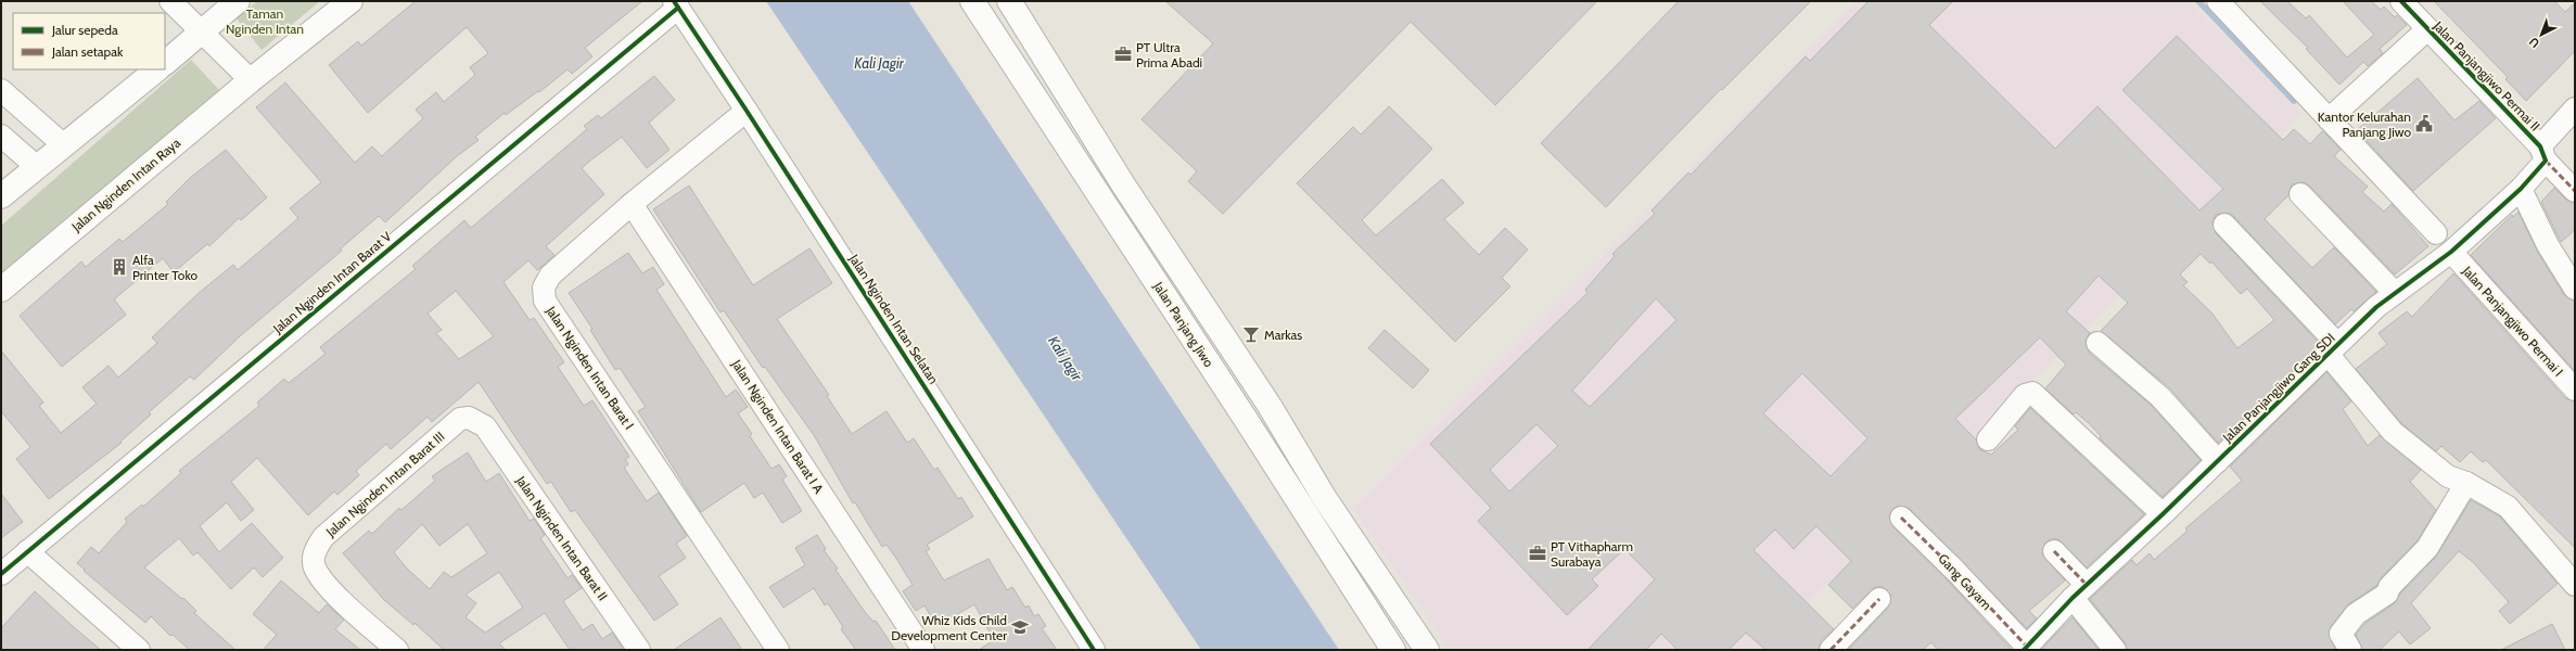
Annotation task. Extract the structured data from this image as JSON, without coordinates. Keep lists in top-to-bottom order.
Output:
{
  "streets": {
    "main road": ["Jalan Nginden Intan Raya", "Jalan Panjang Jiwo"],
    "street": [
      "Jalan Panjangjiwo Permai II",
      "Jalan Nginden Intan Barat V",
      "Jalan Nginden Intan Selatan",
      "Jalan Panjangjiwo Permai I",
      "Jalan Nginden Intan Barat I",
      "Jalan Panjangjiwo Gang SDI",
      "Jalan Nginden Intan Barat I A",
      "Jalan Nginden Intan Barat III",
      "Jalan Nginden Intan Barat II",
      "Gang Gayam"
    ]
  },
  "crossings": [
    ["Jalan Panjangjiwo Permai II", "Jalan Panjangjiwo Gang SDI"],
    ["Jalan Nginden Intan Barat V", "Jalan Nginden Intan Selatan"],
    ["Jalan Nginden Intan Selatan", "Jalan Nginden Intan Barat I"],
    ["Jalan Panjangjiwo Permai I", "Jalan Panjangjiwo Gang SDI"],
    ["Jalan Nginden Intan Barat I", "Jalan Nginden Intan Barat I A"],
    ["Jalan Panjangjiwo Gang SDI", "Gang Gayam"],
    ["Jalan Nginden Intan Barat III", "Jalan Nginden Intan Barat II"]
  ],
  "water": ["Kali Jagir"],
  "parks": ["Taman Nginden Intan"],
  "places": {
    "office": ["PT Ultra Prima Abadi", "PT Vithapharm Surabaya"],
    "public building": ["Kantor Kelurahan Panjang Jiwo"],
    "building": ["Alfa Printer Toko"],
    "bar": ["Markas"],
    "school or university": ["Whiz Kids Child Development Center"]
  },
  "legend": ["Jalur sepeda", "Jalan setapak"],
  "north": "bottom left"
}
